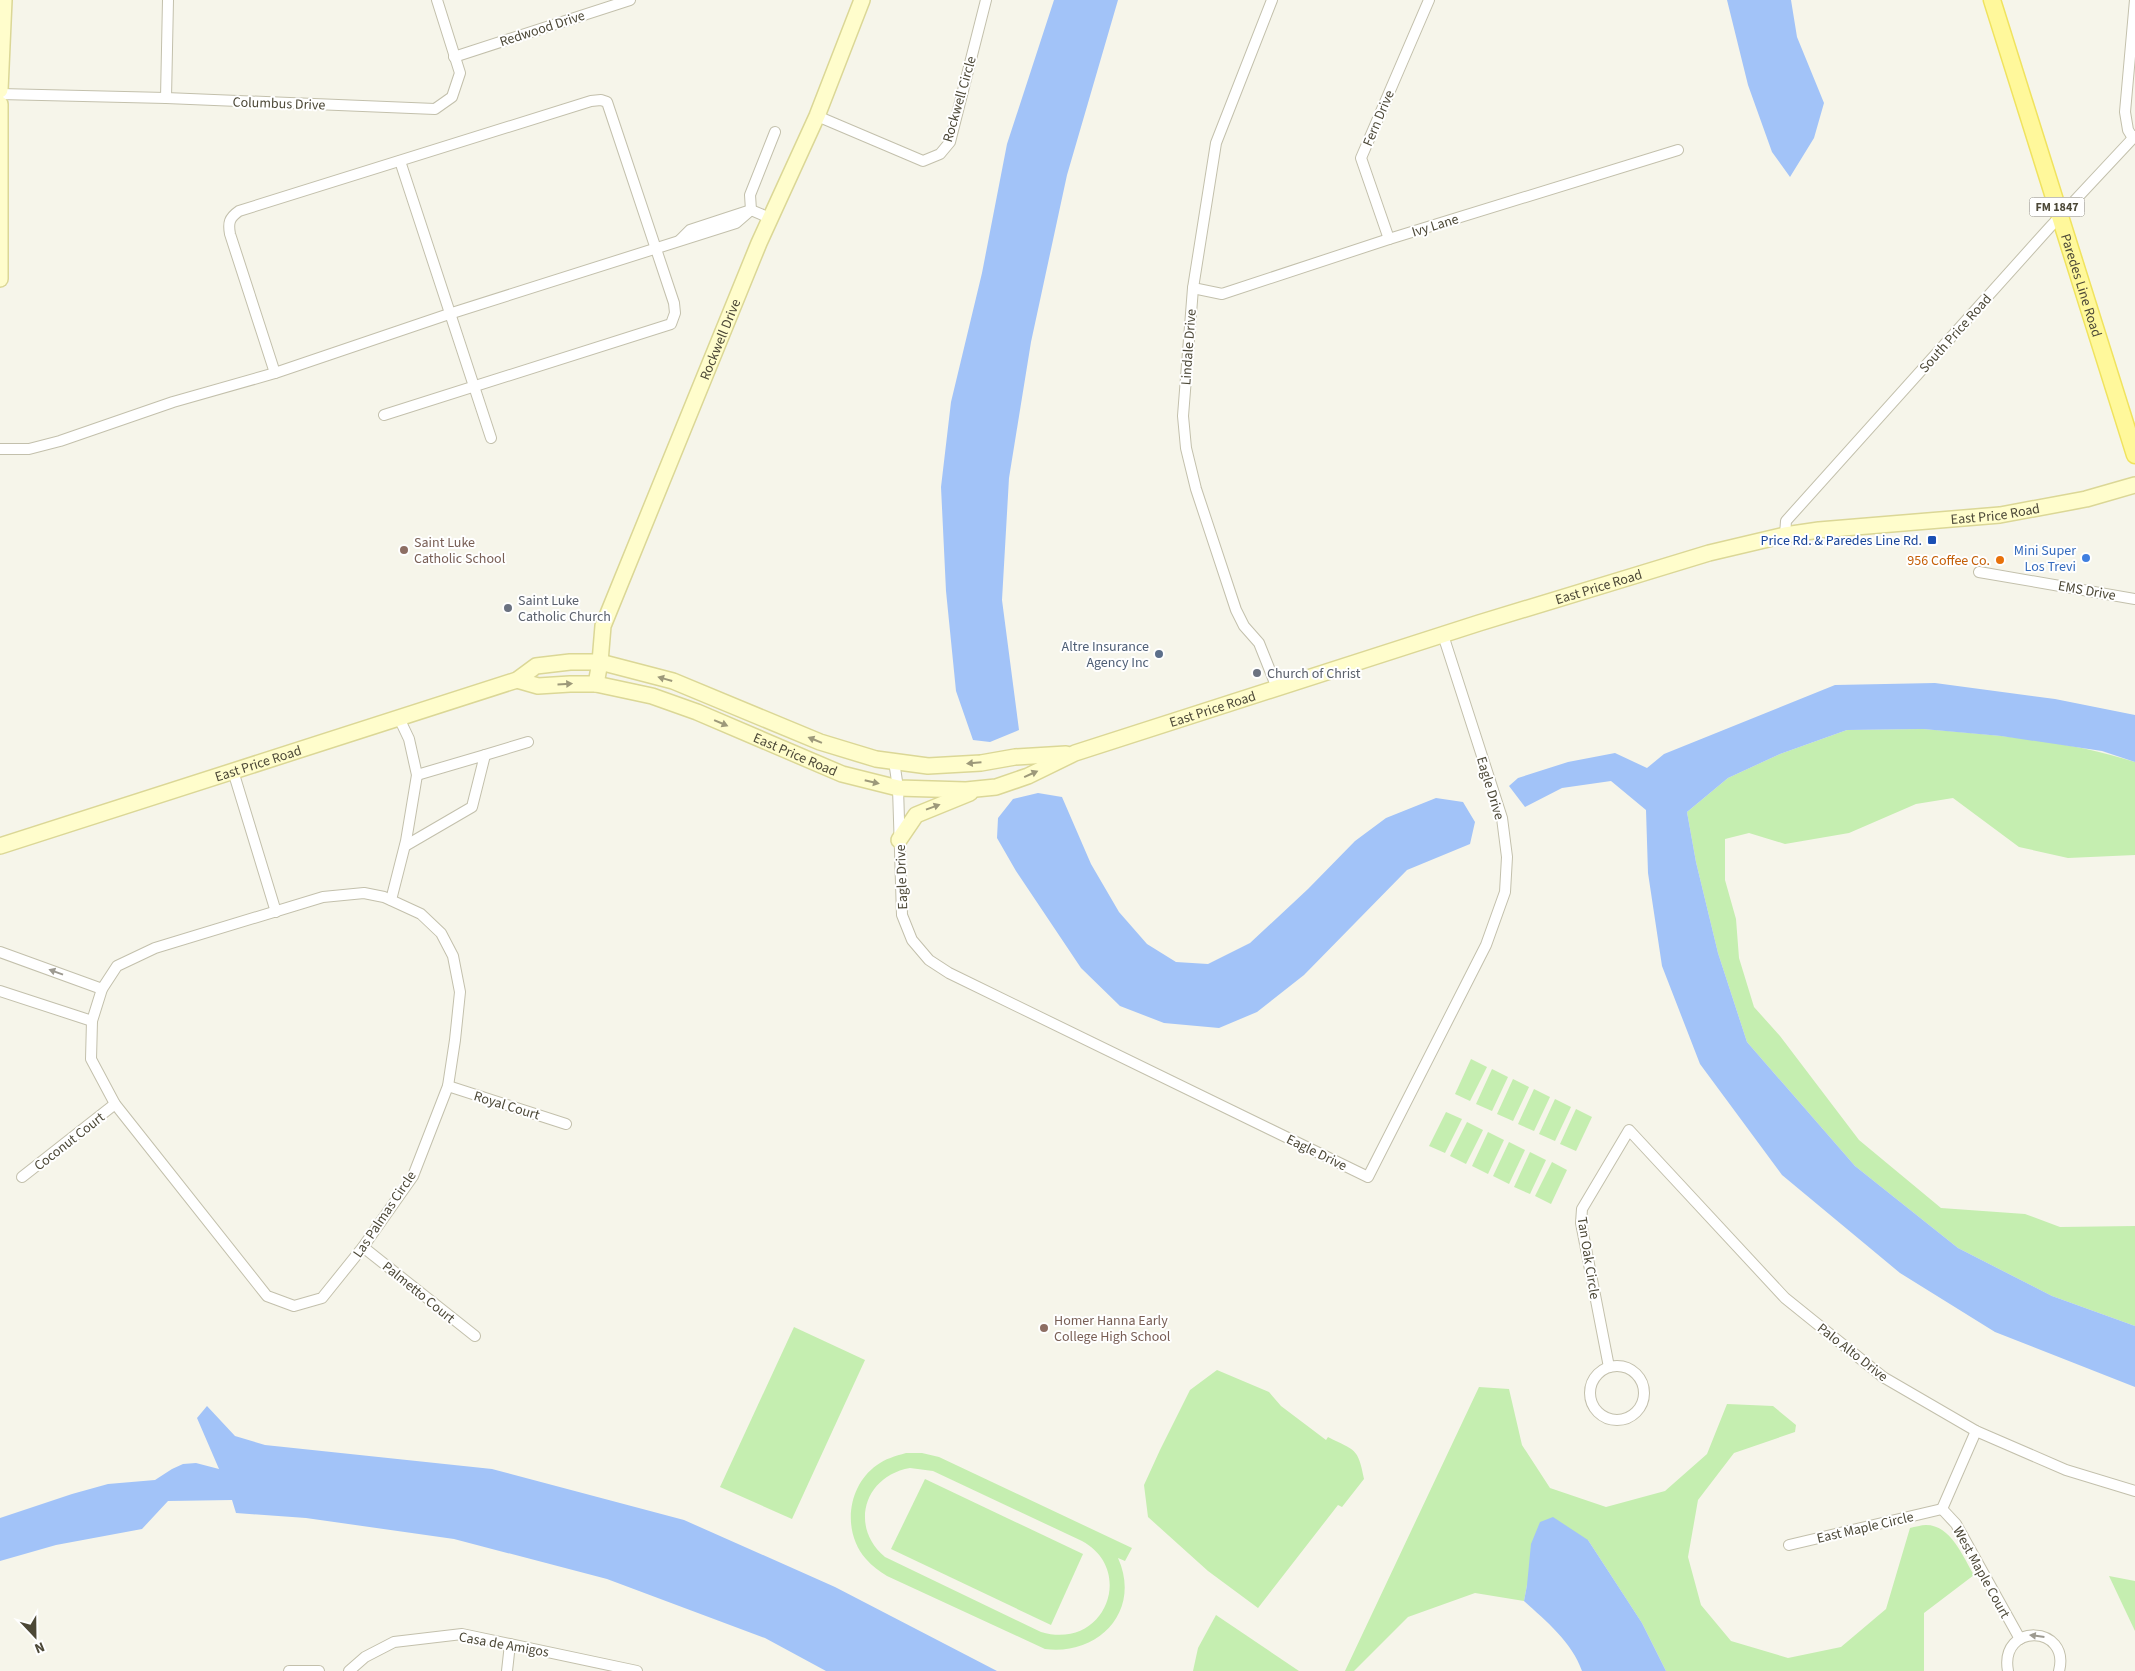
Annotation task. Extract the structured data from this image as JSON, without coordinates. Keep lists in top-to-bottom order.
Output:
{
  "streets": {
    "main road": [
      "FM 1847",
      "Paredes Line Road",
      "Rockwell Drive",
      "East Price Road"
    ],
    "street": [
      "Redwood Drive",
      "Rockwell Circle",
      "Columbus Drive",
      "Fern Drive",
      "Ivy Lane",
      "South Price Road",
      "Lindale Drive",
      "EMS Drive",
      "Eagle Drive",
      "Royal Court",
      "Coconut Court",
      "Las Palmas Circle",
      "Tan Oak Circle",
      "Palmetto Court",
      "Palo Alto Drive",
      "East Maple Circle",
      "West Maple Court",
      "Casa de Amigos"
    ]
  },
  "crossings": [
    ["Redwood Drive", "Columbus Drive"],
    ["Rockwell Circle", "Rockwell Drive"],
    ["Fern Drive", "Ivy Lane"],
    ["Ivy Lane", "Lindale Drive"],
    ["Paredes Line Road", "South Price Road"],
    ["South Price Road", "East Price Road"],
    ["Rockwell Drive", "East Price Road"],
    ["Lindale Drive", "East Price Road"],
    ["East Price Road", "Eagle Drive"],
    ["Royal Court", "Las Palmas Circle"],
    ["Coconut Court", "Las Palmas Circle"],
    ["Las Palmas Circle", "Palmetto Court"],
    ["Tan Oak Circle", "Palo Alto Drive"],
    ["East Maple Circle", "West Maple Court"]
  ],
  "places": {
    "transit": ["Price Rd. & Paredes Line Rd."],
    "other": [
      "Saint Luke Catholic School",
      "Mini Super Los Trevi",
      "956 Coffee Co.",
      "Saint Luke Catholic Church",
      "Altre Insurance Agency Inc",
      "Church of Christ",
      "Homer Hanna Early College High School"
    ]
  },
  "north": "bottom"
}
